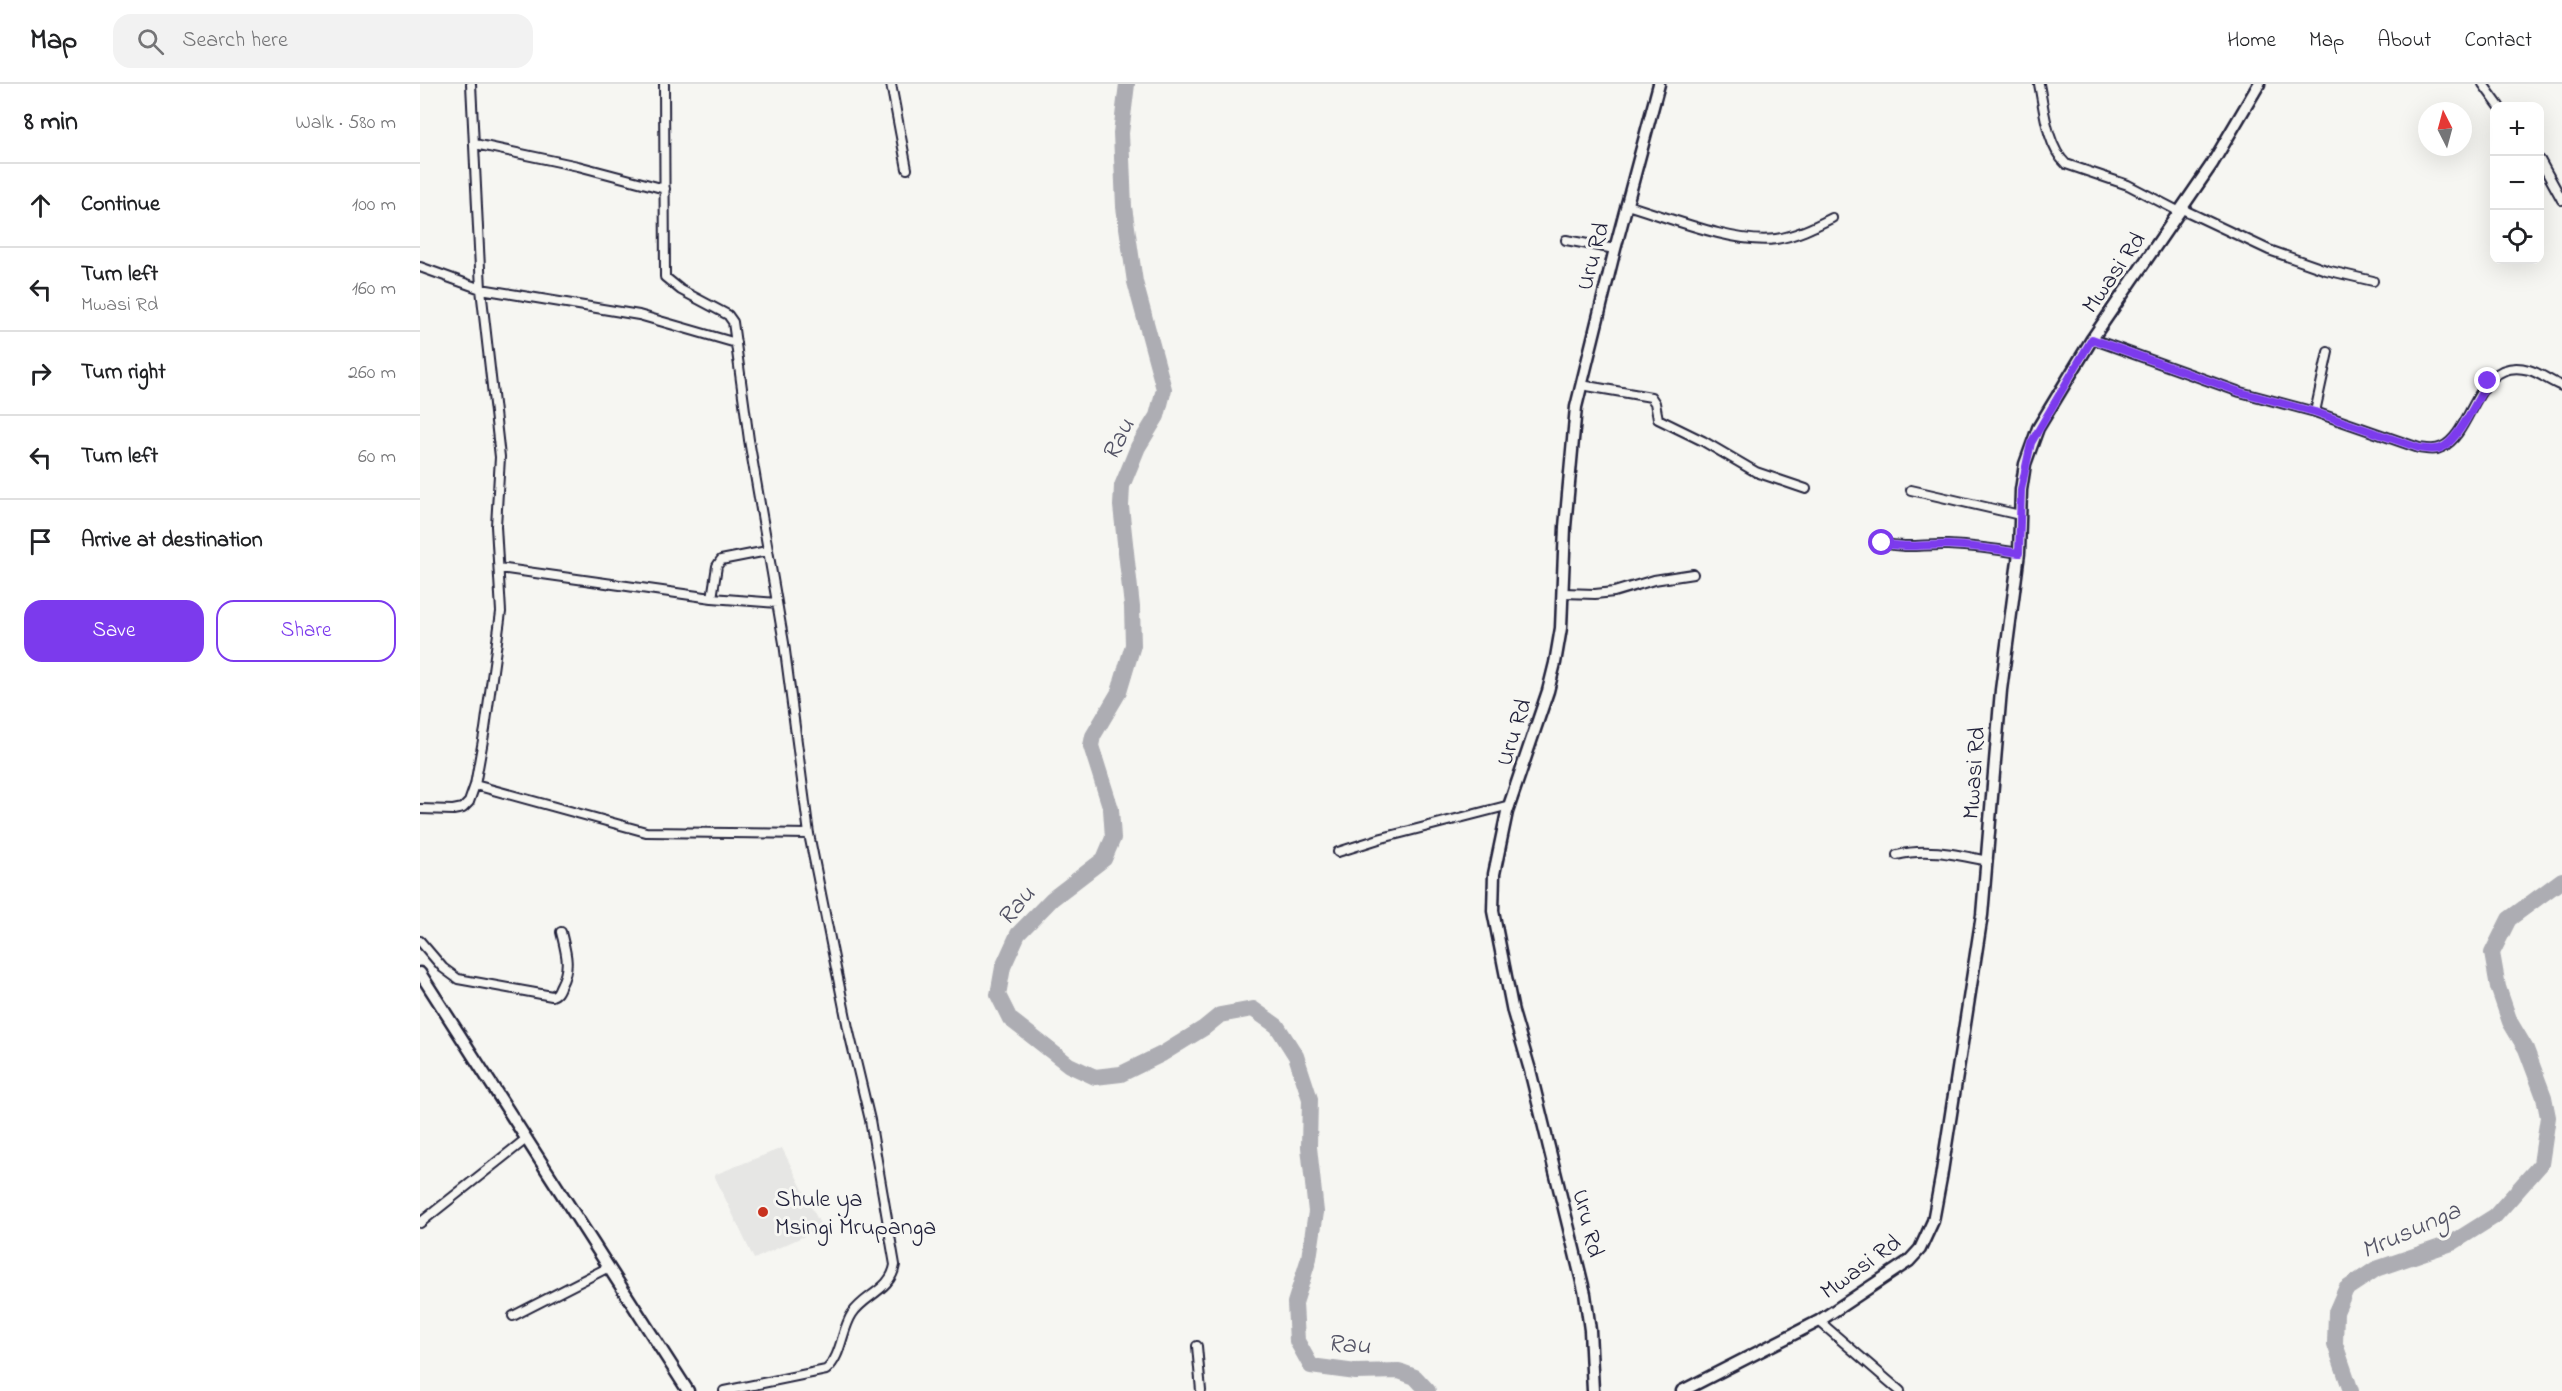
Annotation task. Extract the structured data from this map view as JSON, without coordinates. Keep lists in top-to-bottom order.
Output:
{
  "streets": {
    "street": ["Uru Rd", "Mwasi Rd"]
  },
  "water": ["Rau", "Mrusunga"],
  "places": ["Shule ya Msingi Mrupanga"],
  "north": "top",
  "page": {
    "header": "Map",
    "search": "Search here",
    "nav": [
      "Home",
      "Map",
      "About",
      "Contact"
    ],
    "heading": ["8 min", "Walk · 580 m"],
    "map_buttons": ["+", "−"],
    "list": [
      ["Continue", "100 m"],
      ["Turn left", "Mwasi Rd", "160 m"],
      ["Turn right", "260 m"],
      ["Turn left", "60 m"],
      "Arrive at destination"
    ],
    "buttons": ["Save", "Share"]
  }
}
